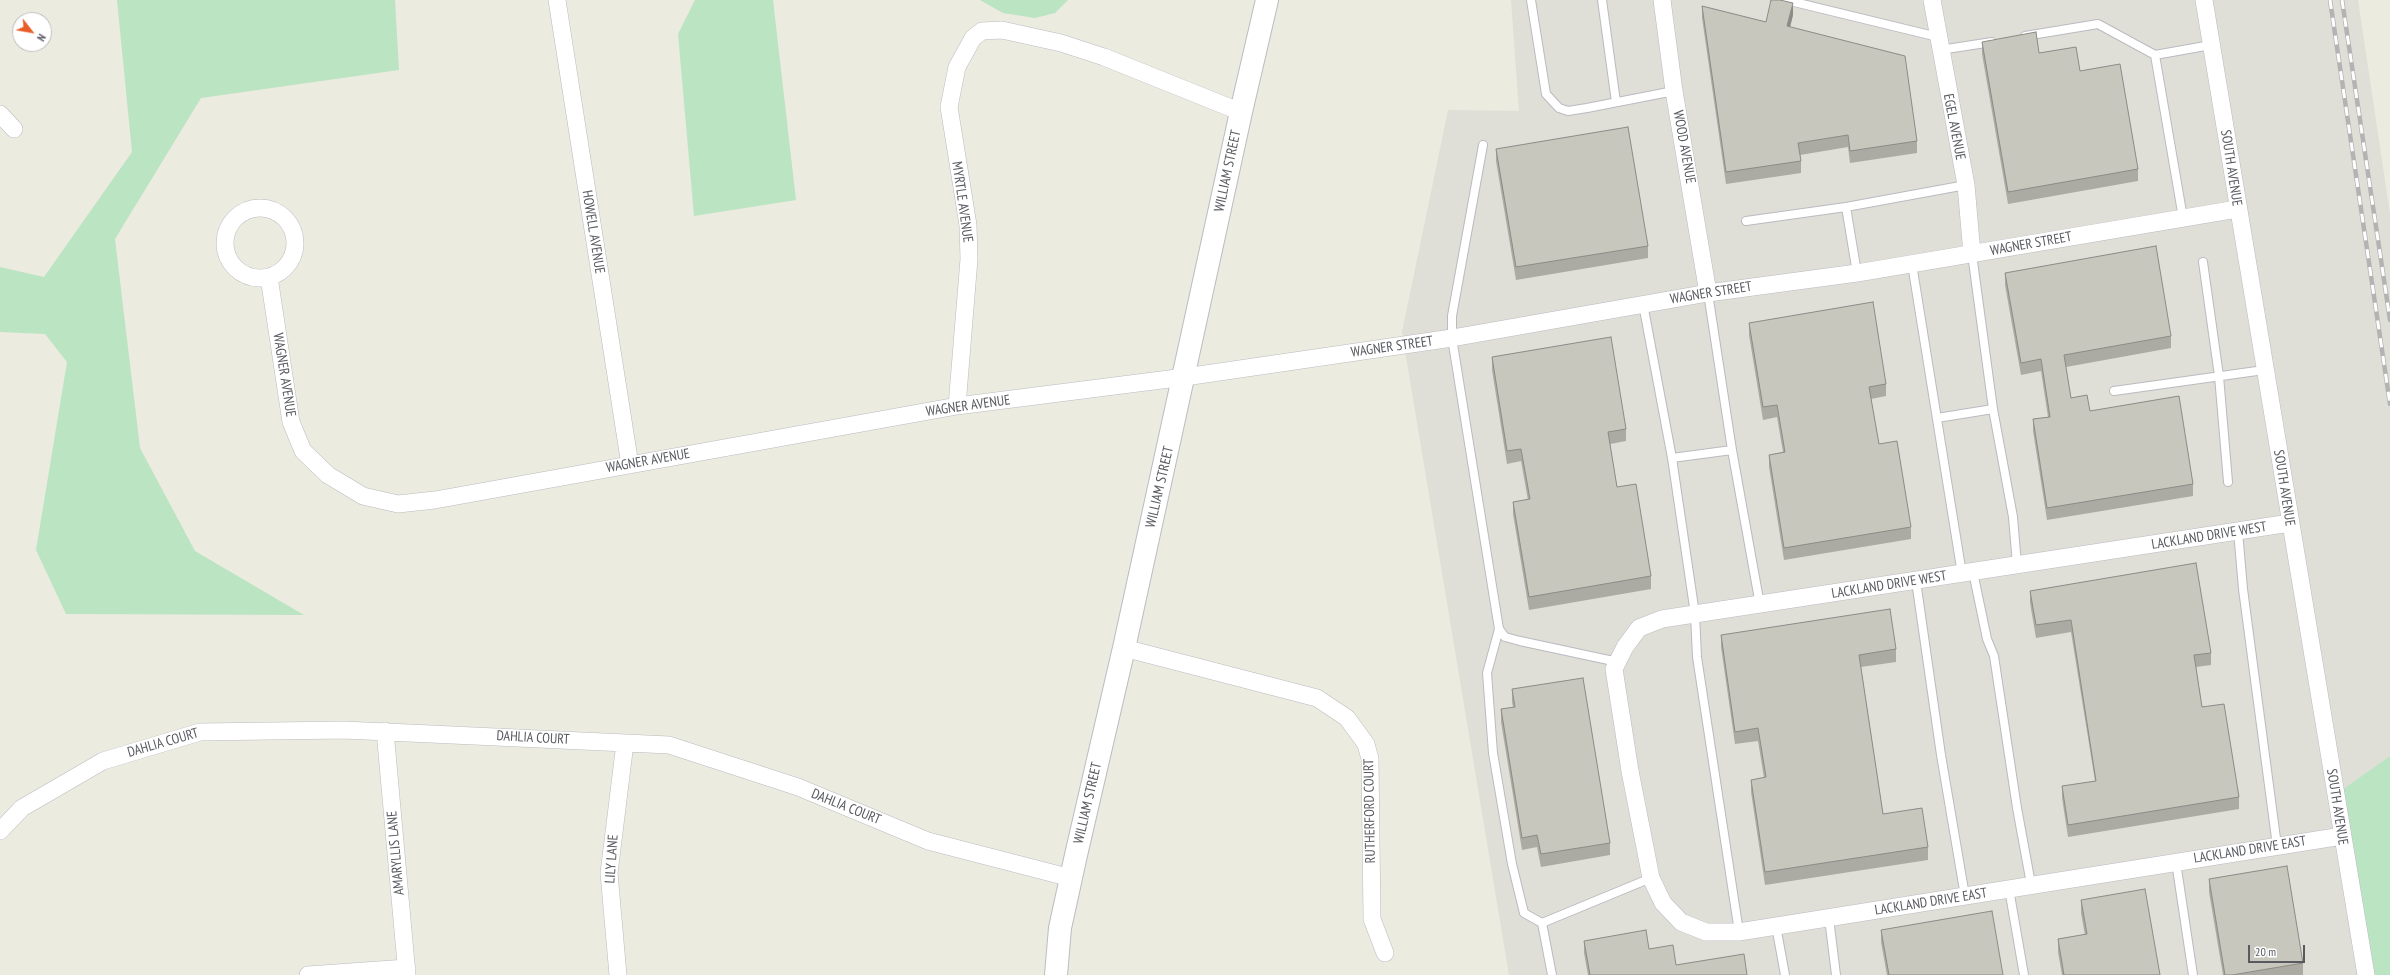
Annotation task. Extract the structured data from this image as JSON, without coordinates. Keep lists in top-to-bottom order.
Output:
{
  "streets": {
    "main road": ["WILLIAM STREET"],
    "street": [
      "EGEL AVENUE",
      "WOOD AVENUE",
      "SOUTH AVENUE",
      "MYRTLE AVENUE",
      "HOWELL AVENUE",
      "WAGNER STREET",
      "WAGNER AVENUE",
      "LACKLAND DRIVE WEST",
      "DAHLIA COURT",
      "RUTHERFORD COURT",
      "LACKLAND DRIVE EAST",
      "AMARYLLIS LANE",
      "LILY LANE"
    ]
  },
  "crossings": [
    ["EGEL AVENUE", "WAGNER STREET"],
    ["WOOD AVENUE", "WAGNER STREET"],
    ["SOUTH AVENUE", "WAGNER STREET"],
    ["SOUTH AVENUE", "LACKLAND DRIVE WEST"],
    ["SOUTH AVENUE", "LACKLAND DRIVE EAST"],
    ["WILLIAM STREET", "MYRTLE AVENUE"],
    ["WILLIAM STREET", "WAGNER STREET"],
    ["WILLIAM STREET", "WAGNER AVENUE"],
    ["WILLIAM STREET", "DAHLIA COURT"],
    ["WILLIAM STREET", "RUTHERFORD COURT"],
    ["MYRTLE AVENUE", "WAGNER AVENUE"],
    ["HOWELL AVENUE", "WAGNER AVENUE"],
    ["WAGNER STREET", "WAGNER AVENUE"],
    ["LACKLAND DRIVE WEST", "LACKLAND DRIVE EAST"],
    ["DAHLIA COURT", "AMARYLLIS LANE"],
    ["DAHLIA COURT", "LILY LANE"]
  ],
  "scale_bar": "20 m",
  "north": "bottom right"
}
